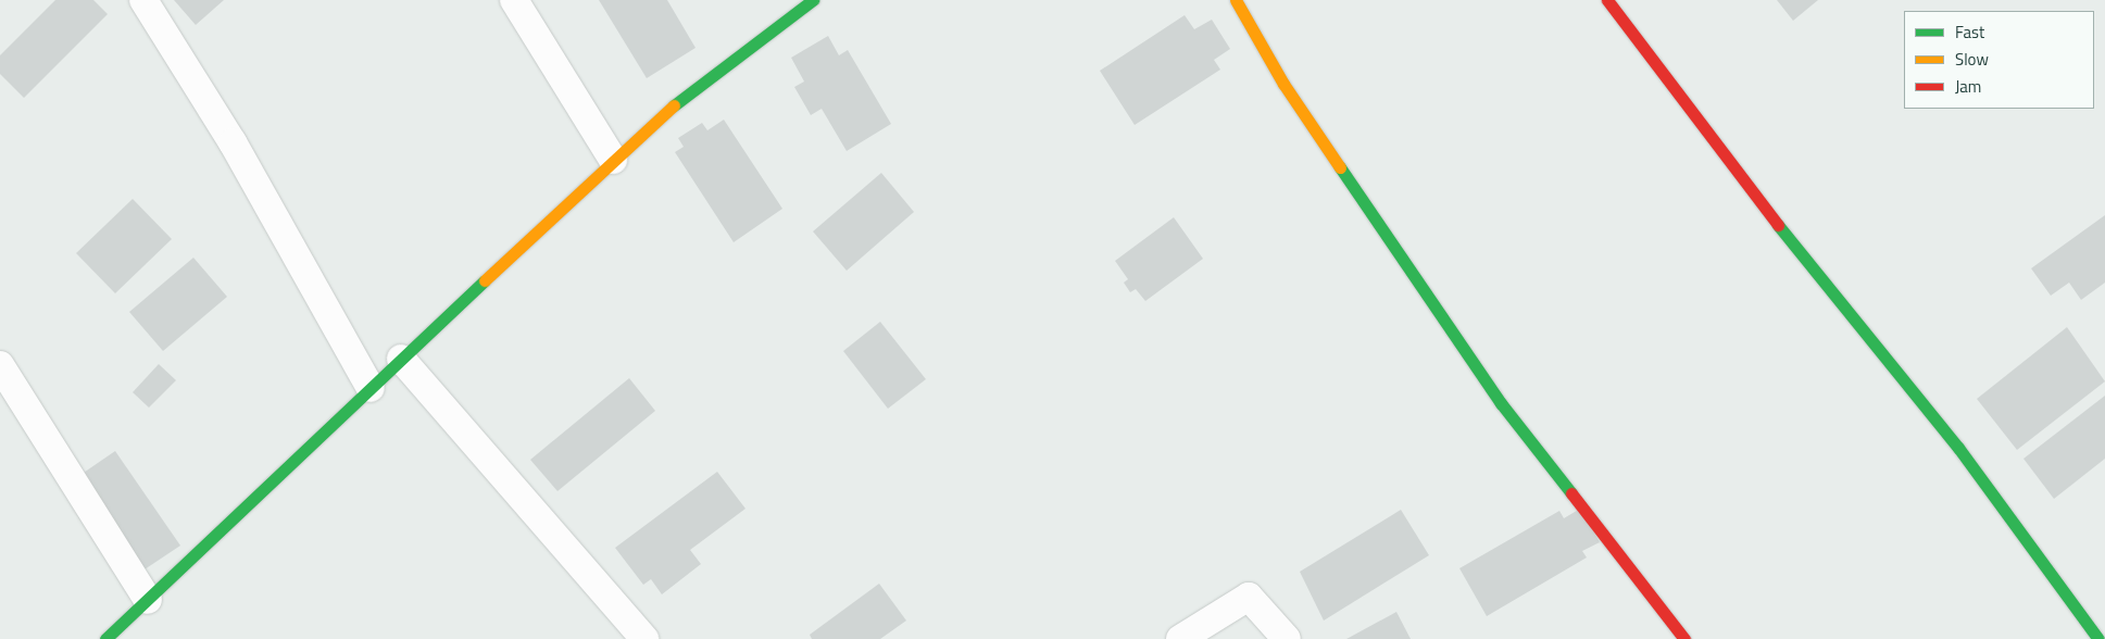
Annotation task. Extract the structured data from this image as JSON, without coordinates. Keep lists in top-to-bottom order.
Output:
{
  "legend": ["Fast", "Slow", "Jam"]
}
